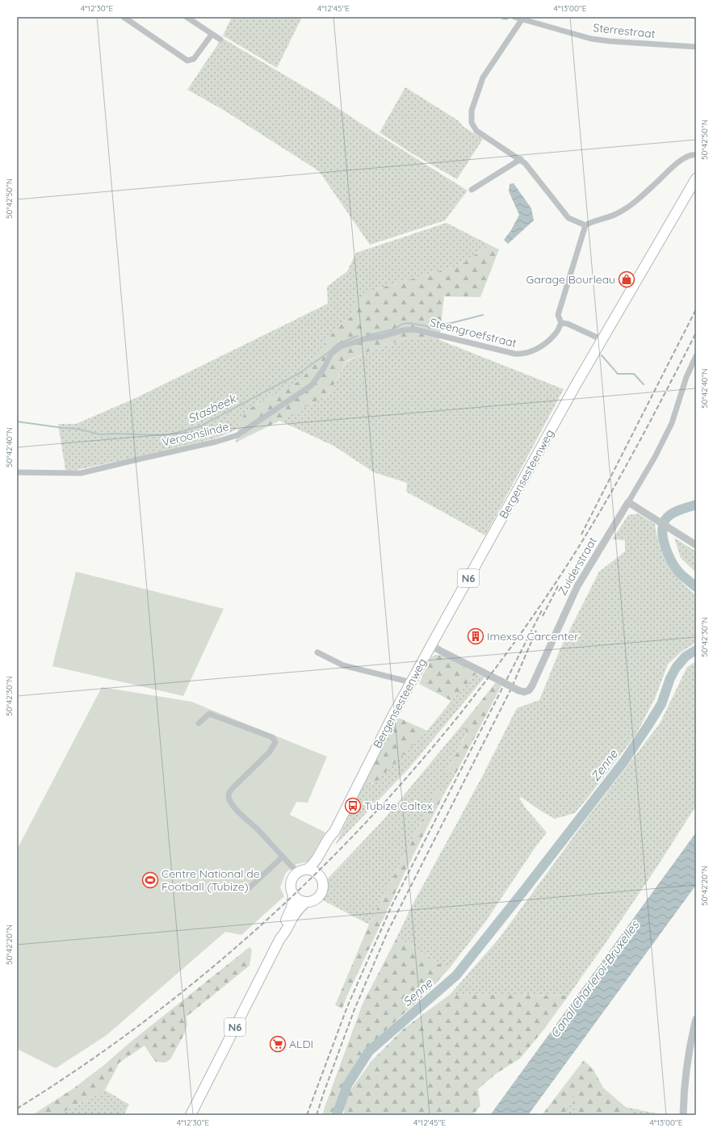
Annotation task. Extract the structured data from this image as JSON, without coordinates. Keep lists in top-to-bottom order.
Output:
{
  "streets": {
    "main road": ["Bergensesteenweg", "N6"],
    "street": [
      "Sterrestraat",
      "Steengroefstraat",
      "Veroonslinde",
      "Zuiderstraat"
    ]
  },
  "crossings": [
    ["Steengroefstraat", "Veroonslinde"],
    ["Bergensesteenweg", "Zuiderstraat"],
    ["Bergensesteenweg", "N6"]
  ],
  "water": [
    "Stasbeek",
    "Zenne",
    "Canal Charleroi-Bruxelles",
    "Senne"
  ],
  "places": {
    "shop": ["Garage Bourleau"],
    "building": ["Imexso Carcenter"],
    "bus stop": ["Tubize Caltex"],
    "sports": ["Centre National de Football (Tubize)"],
    "supermarket": ["ALDI"]
  },
  "coordinates": [
    "4°12'30\"E",
    "4°12'45\"E",
    "4°13'00\"E",
    "50°42'50\"N",
    "50°42'40\"N",
    "50°42'30\"N",
    "50°42'20\"N"
  ]
}
